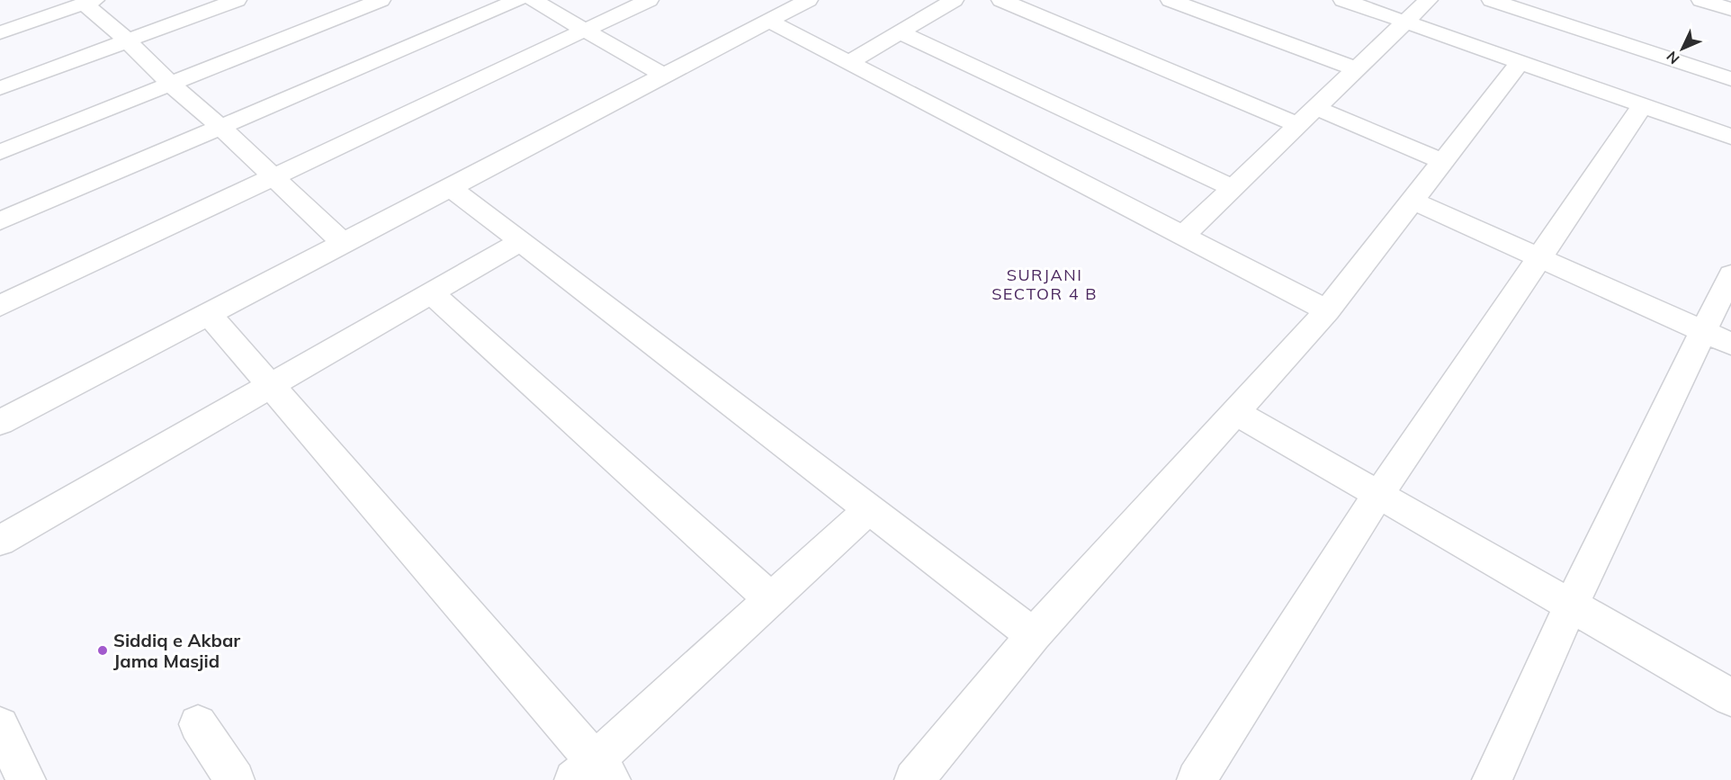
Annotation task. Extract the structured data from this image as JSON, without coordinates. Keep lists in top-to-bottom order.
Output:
{
  "districts": ["SURJANI SECTOR 4 B"],
  "places": ["Siddiq e Akbar Jama Masjid"],
  "north": "bottom left"
}
